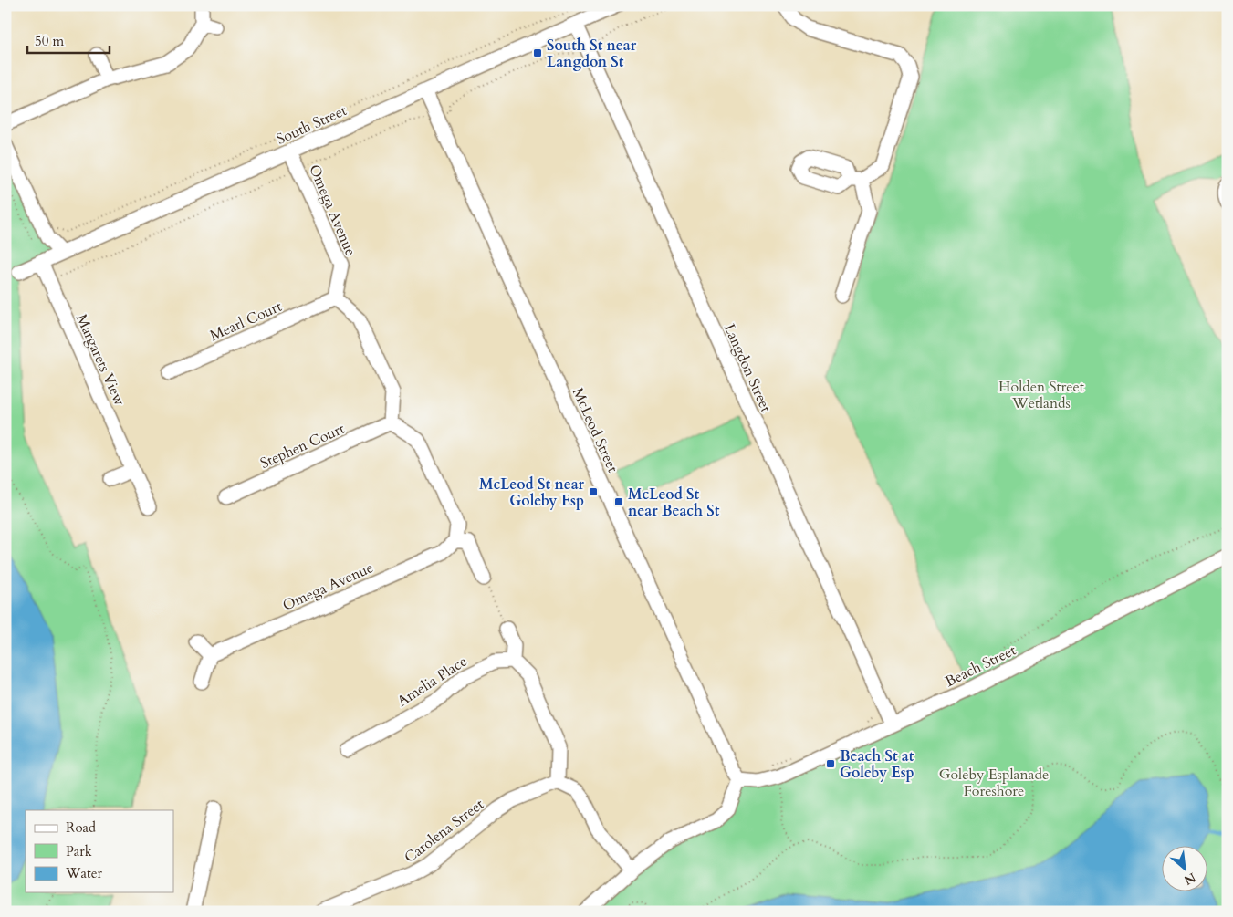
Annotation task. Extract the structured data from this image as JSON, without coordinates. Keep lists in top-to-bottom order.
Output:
{
  "streets": {
    "street": [
      "South Street",
      "Omega Avenue",
      "Mearl Court",
      "Margarets View",
      "Langdon Street",
      "McLeod Street",
      "Stephen Court",
      "Beach Street",
      "Amelia Place",
      "Carolena Street"
    ]
  },
  "crossings": [
    ["South Street", "Omega Avenue"],
    ["South Street", "Margarets View"],
    ["South Street", "Langdon Street"],
    ["South Street", "McLeod Street"],
    ["Omega Avenue", "Mearl Court"],
    ["Langdon Street", "Beach Street"],
    ["McLeod Street", "Beach Street"]
  ],
  "parks": ["Holden Street Wetlands", "Goleby Esplanade Foreshore"],
  "places": {
    "transit": [
      "South St near Langdon St",
      "McLeod St near Goleby Esp",
      "McLeod St near Beach St",
      "Beach St at Goleby Esp"
    ]
  },
  "legend": ["Road", "Park", "Water"],
  "scale_bar": "50 m",
  "north": "bottom right"
}
